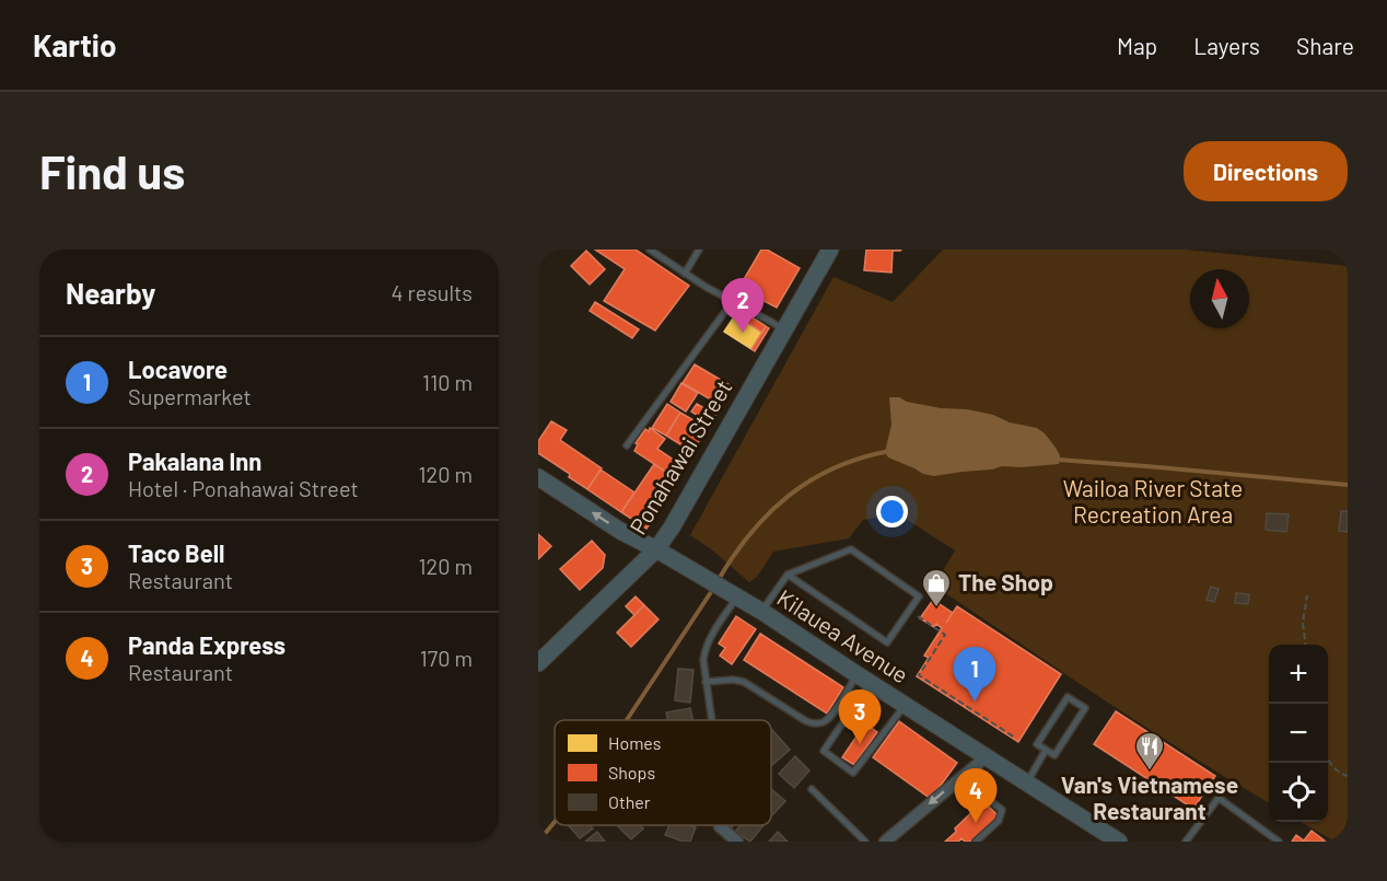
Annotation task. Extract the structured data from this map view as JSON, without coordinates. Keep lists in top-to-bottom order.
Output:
{
  "streets": {
    "street": ["Ponahawai Street", "Kilauea Avenue"]
  },
  "crossings": [
    ["Ponahawai Street", "Kilauea Avenue"]
  ],
  "parks": ["Wailoa River State Recreation Area"],
  "places": {
    "shop": ["The Shop"],
    "restaurant": ["Van's Vietnamese Restaurant"]
  },
  "legend": ["Homes", "Shops", "Other"],
  "north": "top",
  "page": {
    "header": "Kartio",
    "nav": ["Map", "Layers", "Share"],
    "buttons": "Directions",
    "title": "Find us",
    "heading": ["Nearby", "4 results"],
    "pins": [
      "2",
      "1",
      "3",
      "4"
    ],
    "list": [
      {
        "mark": "1",
        "name": "Locavore",
        "note": "Supermarket",
        "value": "110 m"
      },
      {
        "mark": "2",
        "name": "Pakalana Inn",
        "note": "Hotel · Ponahawai Street",
        "value": "120 m"
      },
      {
        "mark": "3",
        "name": "Taco Bell",
        "note": "Restaurant",
        "value": "120 m"
      },
      {
        "mark": "4",
        "name": "Panda Express",
        "note": "Restaurant",
        "value": "170 m"
      }
    ],
    "map_buttons": ["+", "−"]
  }
}
